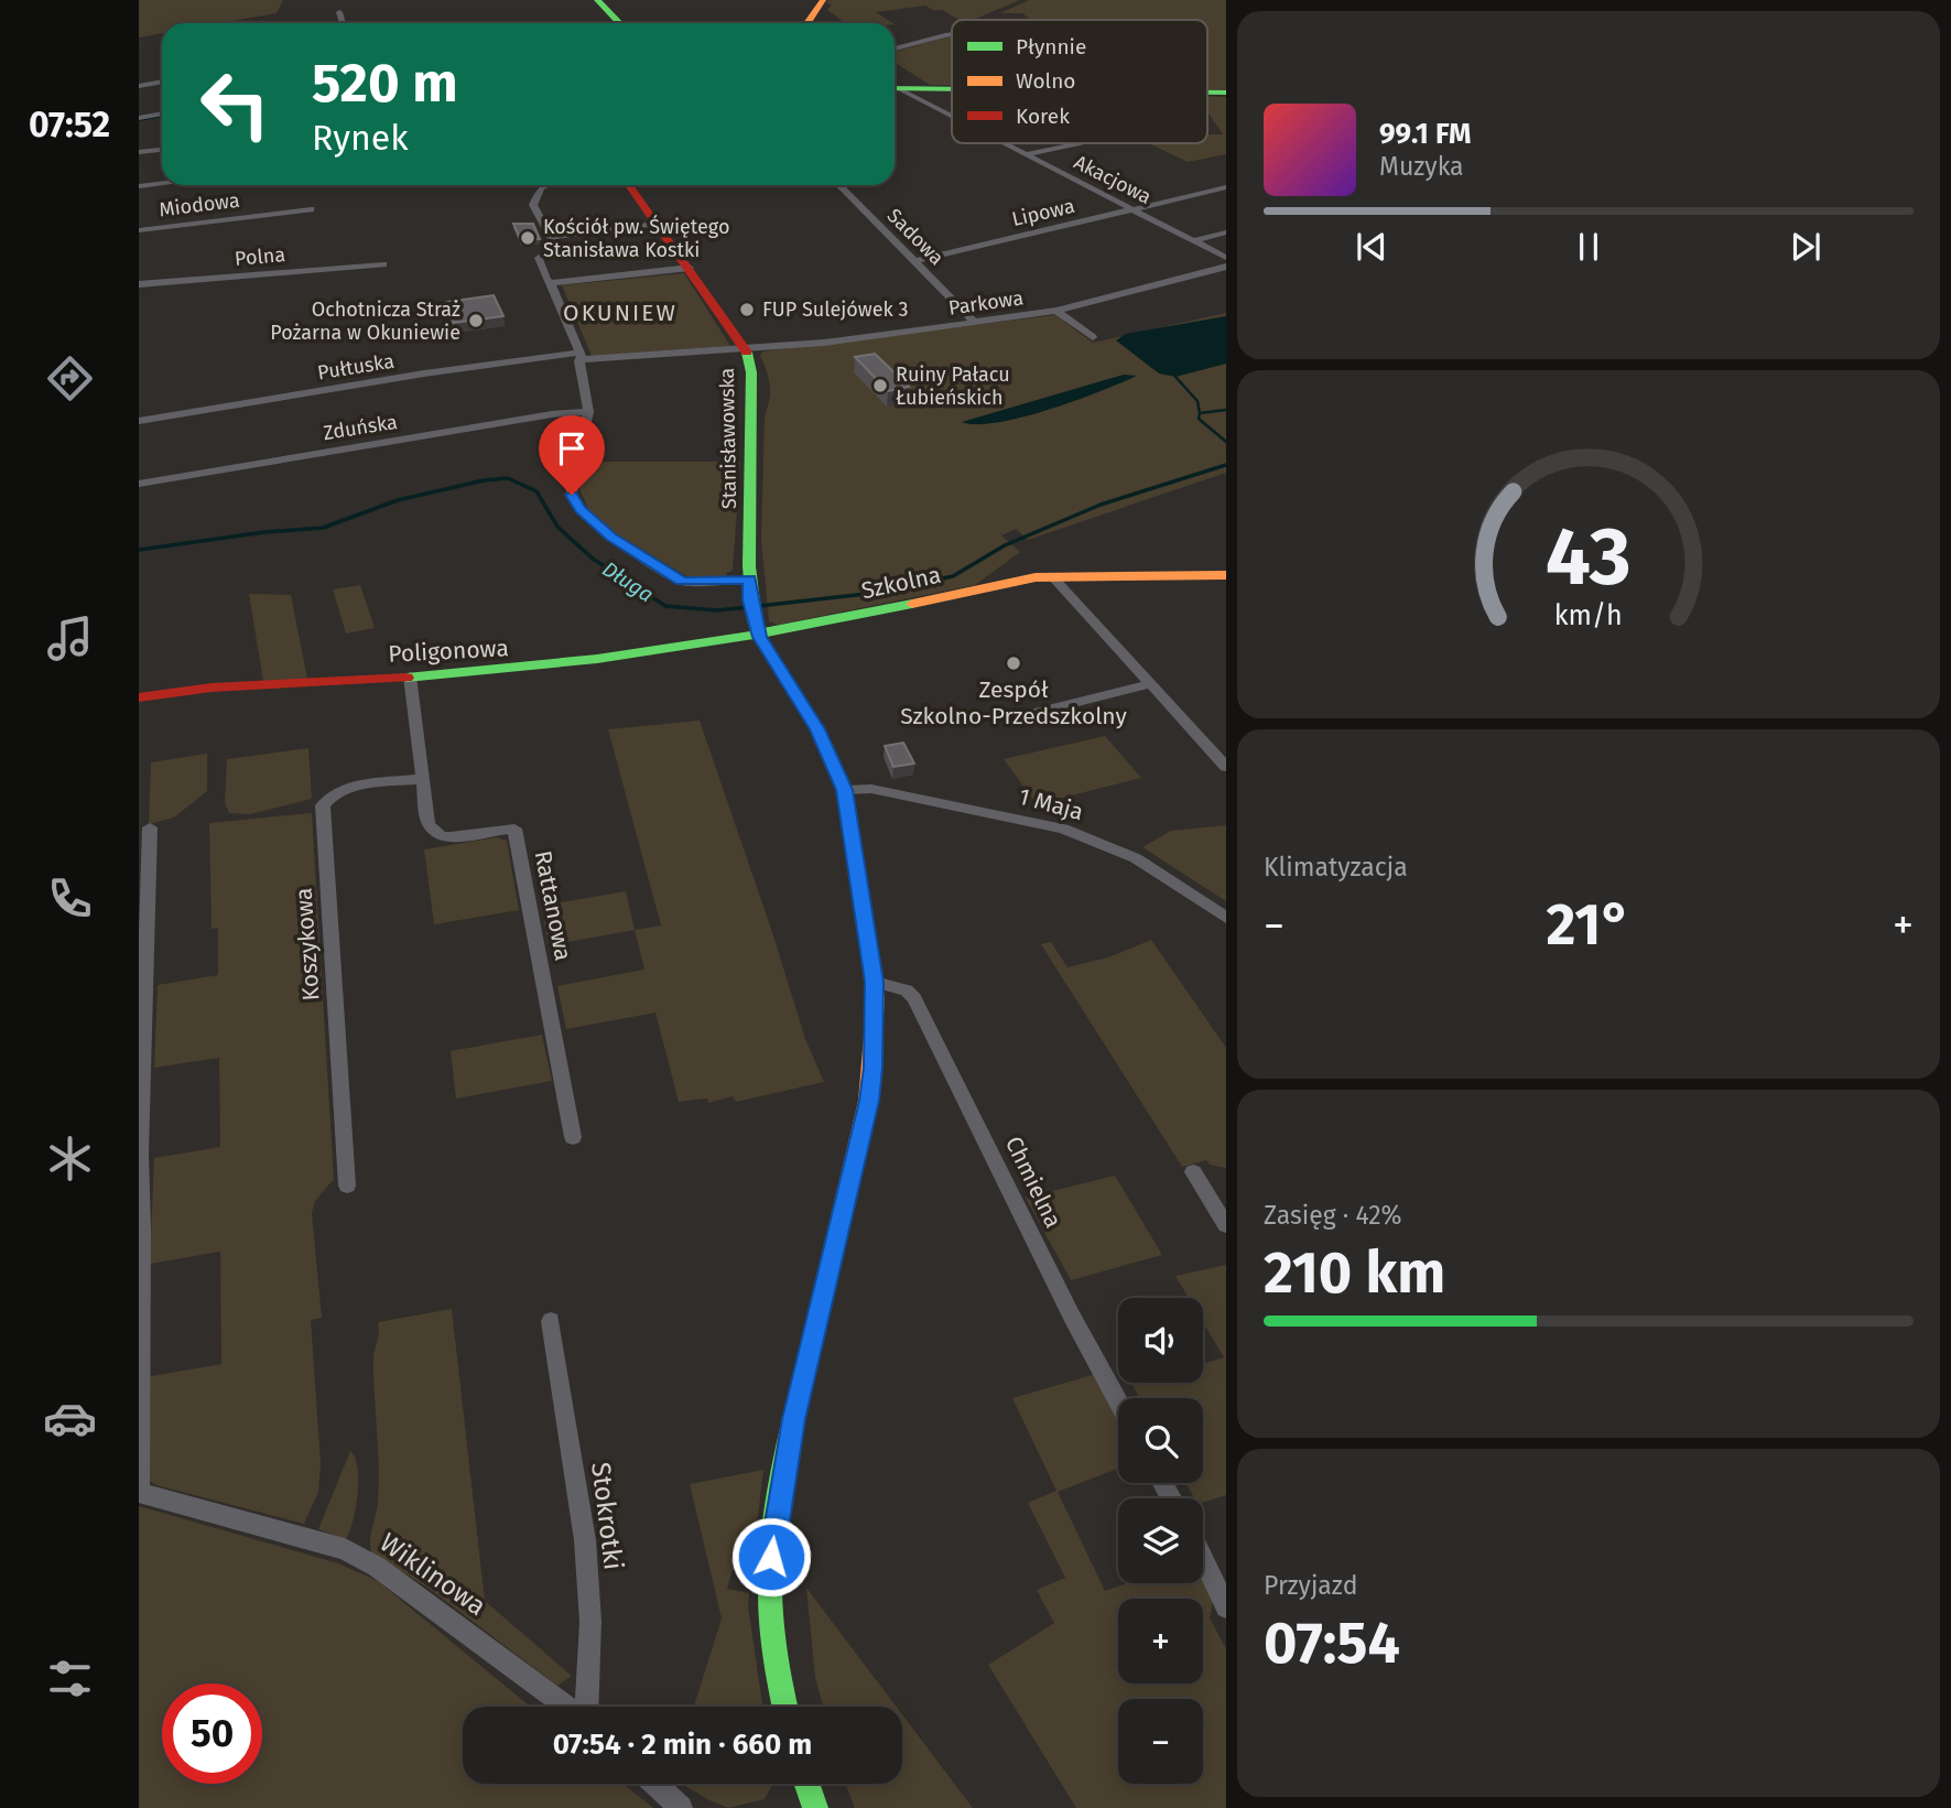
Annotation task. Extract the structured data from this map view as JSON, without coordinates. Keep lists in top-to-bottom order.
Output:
{
  "streets": {
    "main road": ["Stanisławowska", "Szkolna", "Poligonowa"],
    "street": [
      "Akacjowa",
      "Miodowa",
      "Lipowa",
      "Sadowa",
      "Polna",
      "Parkowa",
      "Pułtuska",
      "Zduńska",
      "1 Maja",
      "Rattanowa",
      "Koszykowa",
      "Chmielna",
      "Stokrotki",
      "Wiklinowa"
    ]
  },
  "crossings": [
    ["Akacjowa", "Lipowa"],
    ["Lipowa", "Sadowa"],
    ["Sadowa", "Parkowa"],
    ["Parkowa", "Pułtuska"],
    ["Parkowa", "Stanisławowska"],
    ["Stanisławowska", "Szkolna"],
    ["Stanisławowska", "Poligonowa"],
    ["Szkolna", "Poligonowa"],
    ["Poligonowa", "Rattanowa"],
    ["Rattanowa", "Koszykowa"]
  ],
  "districts": ["OKUNIEW"],
  "water": ["Długa"],
  "places": [
    "Kościół pw. Świętego Stanisława Kostki",
    "FUP Sulejówek 3",
    "Ochotnicza Straż Pożarna w Okuniewie",
    "Ruiny Pałacu Łubieńskich",
    "Zespół Szkolno-Przedszkolny"
  ],
  "legend": ["Płynnie", "Wolno", "Korek"],
  "page": {
    "tabs": "07:52",
    "turn": ["520 m", "Rynek"],
    "song": ["99.1 FM", "Muzyka"],
    "tile": [
      "Klimatyzacja",
      ["Zasięg · 42%", "210 km"],
      ["Przyjazd", "07:54"]
    ],
    "heat": ["−", "21°", "+"],
    "map_buttons": ["+", "−"],
    "limit": "50",
    "trip": "07:54 · 2 min · 660 m",
    "gauge": ["43", "km/h"]
  }
}
